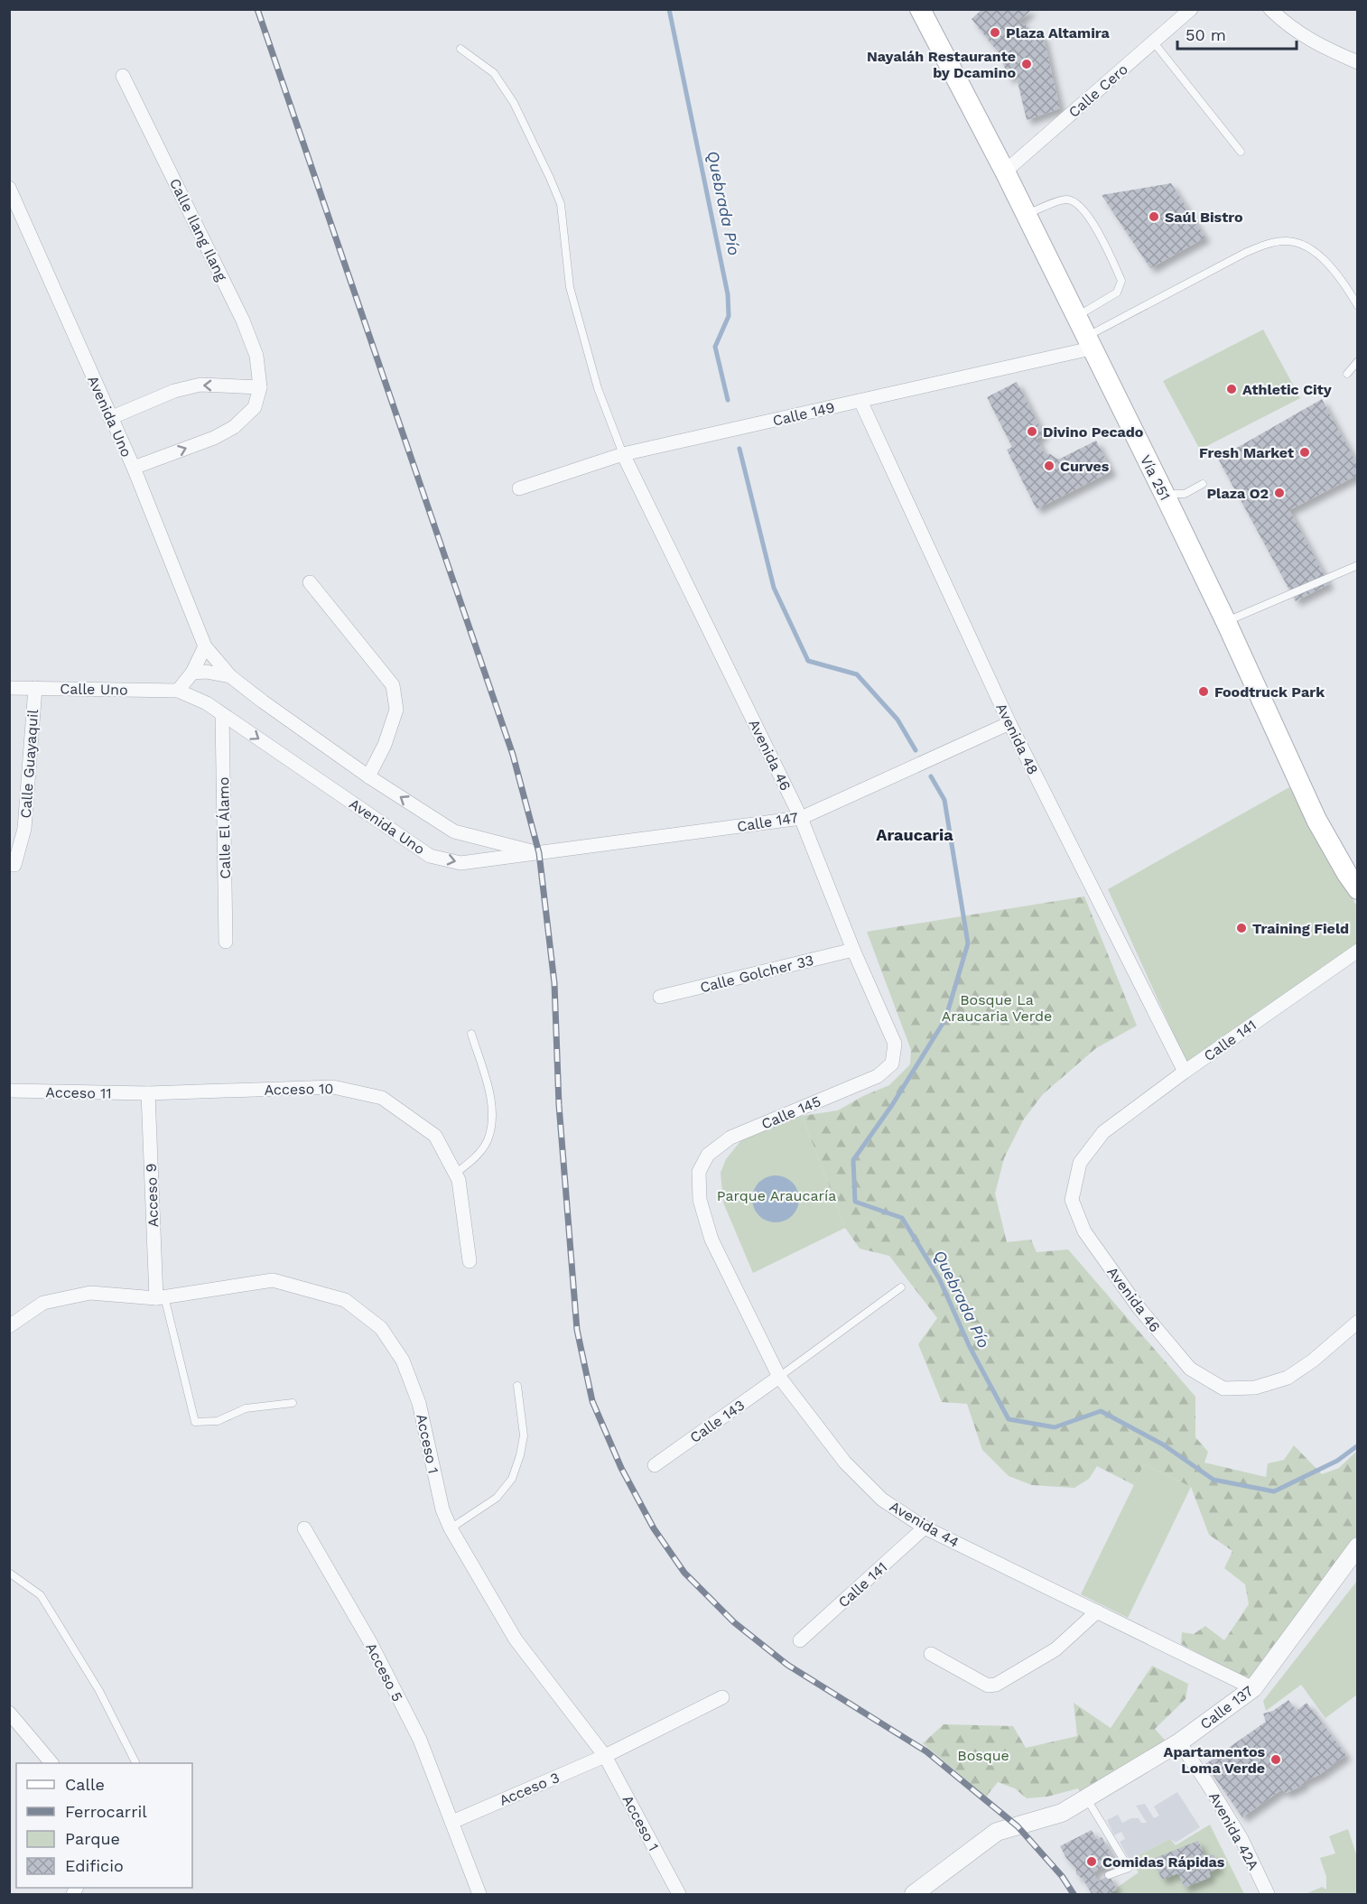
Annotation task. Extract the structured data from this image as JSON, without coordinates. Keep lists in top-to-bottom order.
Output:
{
  "streets": {
    "main road": ["Vía 251"],
    "street": [
      "Calle Cero",
      "Calle Ilang Ilang",
      "Calle 149",
      "Avenida Uno",
      "Calle Uno",
      "Avenida 48",
      "Avenida 46",
      "Calle Guayaquil",
      "Calle 147",
      "Calle El Álamo",
      "Calle Golcher 33",
      "Calle 141",
      "Acceso 10",
      "Acceso 11",
      "Calle 145",
      "Acceso 9",
      "Calle 143",
      "Acceso 1",
      "Avenida 44",
      "Acceso 5",
      "Calle 137",
      "Acceso 3",
      "Avenida 42A"
    ]
  },
  "crossings": [
    ["Calle Cero", "Vía 251"],
    ["Calle Ilang Ilang", "Avenida Uno"],
    ["Calle 149", "Vía 251"],
    ["Calle 149", "Avenida 48"],
    ["Calle 149", "Avenida 46"],
    ["Avenida Uno", "Calle Uno"],
    ["Avenida Uno", "Calle 147"],
    ["Avenida Uno", "Calle El Álamo"],
    ["Calle Uno", "Calle Guayaquil"],
    ["Avenida 48", "Calle 147"],
    ["Avenida 48", "Calle 141"],
    ["Avenida 46", "Calle 147"],
    ["Avenida 46", "Calle Golcher 33"],
    ["Avenida 46", "Calle 141"],
    ["Avenida 46", "Calle 145"],
    ["Calle 141", "Avenida 44"],
    ["Acceso 10", "Acceso 11"],
    ["Acceso 10", "Acceso 9"],
    ["Acceso 11", "Acceso 9"],
    ["Calle 145", "Avenida 44"],
    ["Acceso 9", "Acceso 1"],
    ["Calle 143", "Avenida 44"],
    ["Acceso 1", "Acceso 3"],
    ["Avenida 44", "Calle 137"],
    ["Acceso 5", "Acceso 3"],
    ["Calle 137", "Avenida 42A"]
  ],
  "districts": ["Araucaria"],
  "water": ["Quebrada Pío"],
  "parks": ["Bosque La Araucaria Verde", "Parque Araucaría", "Bosque"],
  "places": [
    "Plaza Altamira",
    "Nayaláh Restaurante by Dcamino",
    "Saúl Bistro",
    "Athletic City",
    "Divino Pecado",
    "Fresh Market",
    "Curves",
    "Plaza O2",
    "Foodtruck Park",
    "Training Field",
    "Apartamentos Loma Verde",
    "Comidas Rápidas"
  ],
  "legend": [
    "Calle",
    "Ferrocarril",
    "Parque",
    "Edificio"
  ],
  "scale_bar": "50 m"
}
